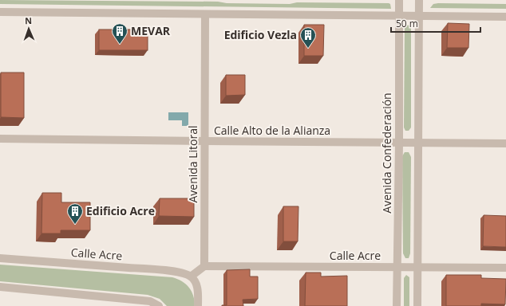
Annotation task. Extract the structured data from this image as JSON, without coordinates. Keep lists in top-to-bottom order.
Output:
{
  "streets": {
    "street": [
      "Calle Alto de la Alianza",
      "Avenida Confederación",
      "Avenida Litoral",
      "Calle Acre"
    ]
  },
  "crossings": [
    ["Calle Alto de la Alianza", "Avenida Confederación"],
    ["Calle Alto de la Alianza", "Avenida Litoral"],
    ["Avenida Confederación", "Calle Acre"],
    ["Avenida Litoral", "Calle Acre"]
  ],
  "places": {
    "building": ["MEVAR", "Edificio Vezla", "Edificio Acre"]
  },
  "scale_bar": "50 m",
  "north": "top"
}
